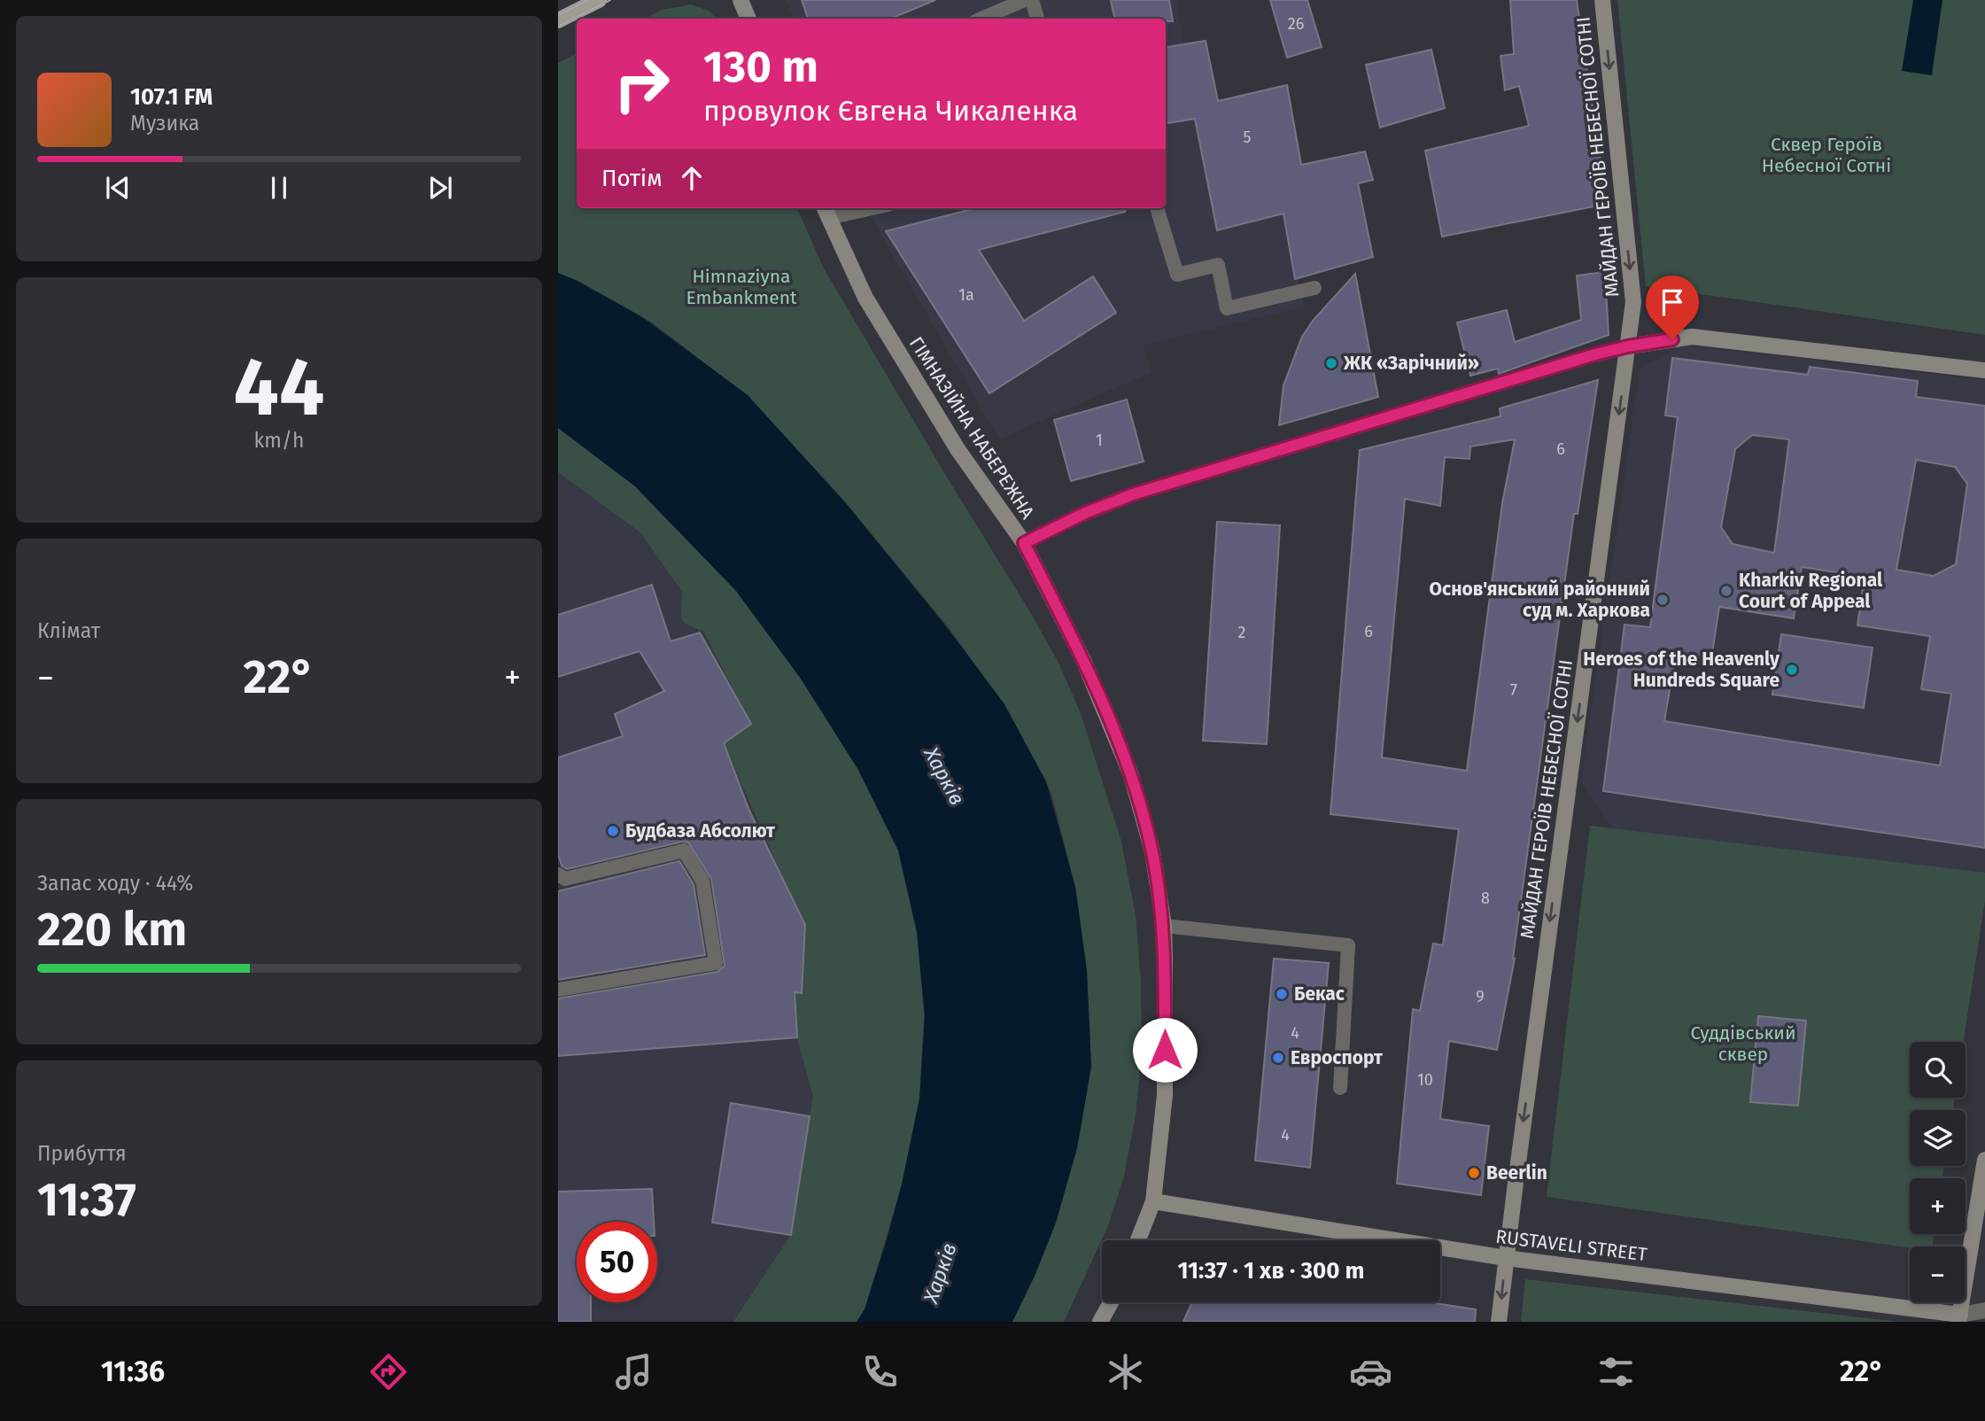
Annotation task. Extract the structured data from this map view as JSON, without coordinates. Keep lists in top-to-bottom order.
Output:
{
  "streets": {
    "main road": ["МАЙДАН ГЕРОЇВ НЕБЕСНОЇ СОТНІ", "ГІМНАЗІЙНА НАБЕРЕЖНА", "RUSTAVELI STREET"]
  },
  "crossings": [
    ["МАЙДАН ГЕРОЇВ НЕБЕСНОЇ СОТНІ", "RUSTAVELI STREET"],
    ["ГІМНАЗІЙНА НАБЕРЕЖНА", "RUSTAVELI STREET"]
  ],
  "one_way": ["МАЙДАН ГЕРОЇВ НЕБЕСНОЇ СОТНІ"],
  "water": ["Харків"],
  "parks": ["Сквер Героїв Небесної Сотні", "Himnaziyna Embankment", "Суддівський сквер"],
  "places": [
    "ЖК «Зарічний»",
    "Kharkiv Regional Court of Appeal",
    "Основ'янський районний суд м. Харкова",
    "Heroes of the Heavenly Hundreds Square",
    "Будбаза Абсолют",
    "Бекас",
    "Евроспорт",
    "Beеrlin"
  ],
  "house_numbers": [
    "26",
    "5",
    "1а",
    "1",
    "6",
    "6",
    "2",
    "7",
    "8",
    "9",
    "4",
    "10",
    "4"
  ],
  "page": {
    "turn": ["130 m", "провулок Євгена Чикаленка"],
    "song": ["107.1 FM", "Музика"],
    "then": "Потім",
    "tile": [
      ["44", "km/h"],
      "Клімат",
      ["Запас ходу · 44%", "220 km"],
      ["Прибуття", "11:37"]
    ],
    "heat": ["−", "22°", "+"],
    "map_buttons": ["+", "−"],
    "limit": "50",
    "trip": "11:37 · 1 хв · 300 m",
    "tabs": ["11:36", "22°"]
  }
}
